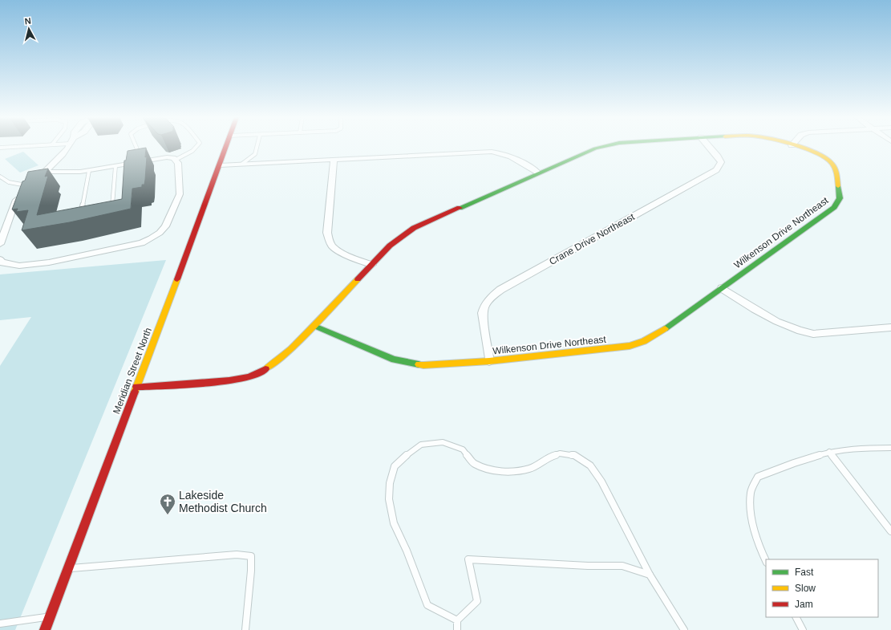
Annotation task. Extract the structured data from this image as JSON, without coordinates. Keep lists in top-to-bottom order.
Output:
{
  "streets": {
    "street": ["Wilkenson Drive Northeast", "Crane Drive Northeast", "Meridian Street North"]
  },
  "crossings": [
    ["Wilkenson Drive Northeast", "Crane Drive Northeast"],
    ["Wilkenson Drive Northeast", "Meridian Street North"]
  ],
  "places": {
    "church": ["Lakeside Methodist Church"]
  },
  "legend": ["Fast", "Slow", "Jam"],
  "north": "top"
}
